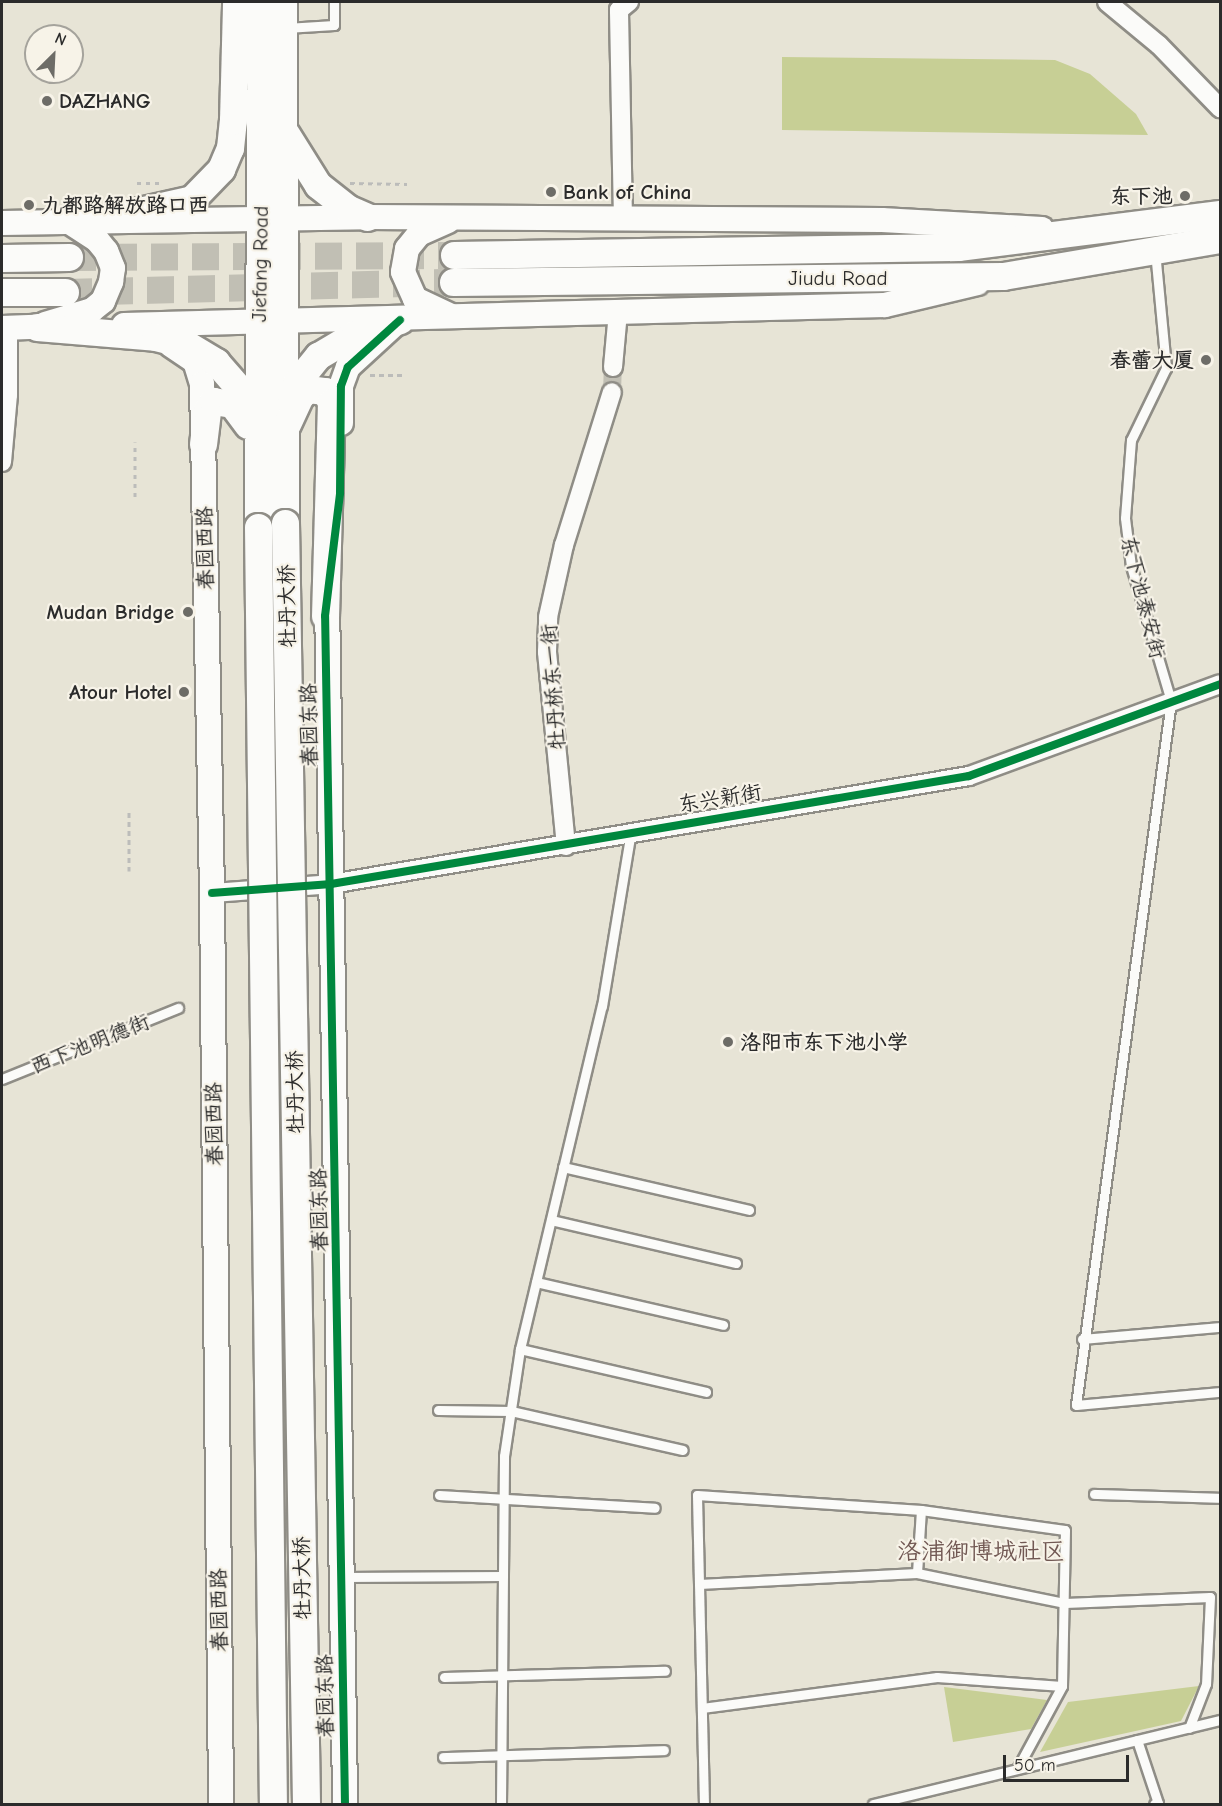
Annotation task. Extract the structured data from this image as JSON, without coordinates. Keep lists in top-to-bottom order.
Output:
{
  "streets": {
    "main road": ["Jiefang Road", "Jiudu Road", "牡丹大桥"],
    "street": [
      "春园西路",
      "牡丹桥东一街",
      "春园东路",
      "东兴新街"
    ],
    "lane": ["东下池泰安街", "西下池明德街"]
  },
  "crossings": [
    ["Jiefang Road", "牡丹大桥"],
    ["Jiudu Road", "东下池泰安街"],
    ["春园西路", "东兴新街"],
    ["东下池泰安街", "东兴新街"],
    ["牡丹桥东一街", "东兴新街"],
    ["春园东路", "东兴新街"]
  ],
  "districts": ["洛浦御博城社区"],
  "places": [
    "DAZHANG",
    "Bank of China",
    "东下池",
    "九都路解放路口西",
    "春蕾大厦",
    "Mudan Bridge",
    "Atour Hotel",
    "洛阳市东下池小学"
  ],
  "scale_bar": "50 m",
  "north": "top right"
}
